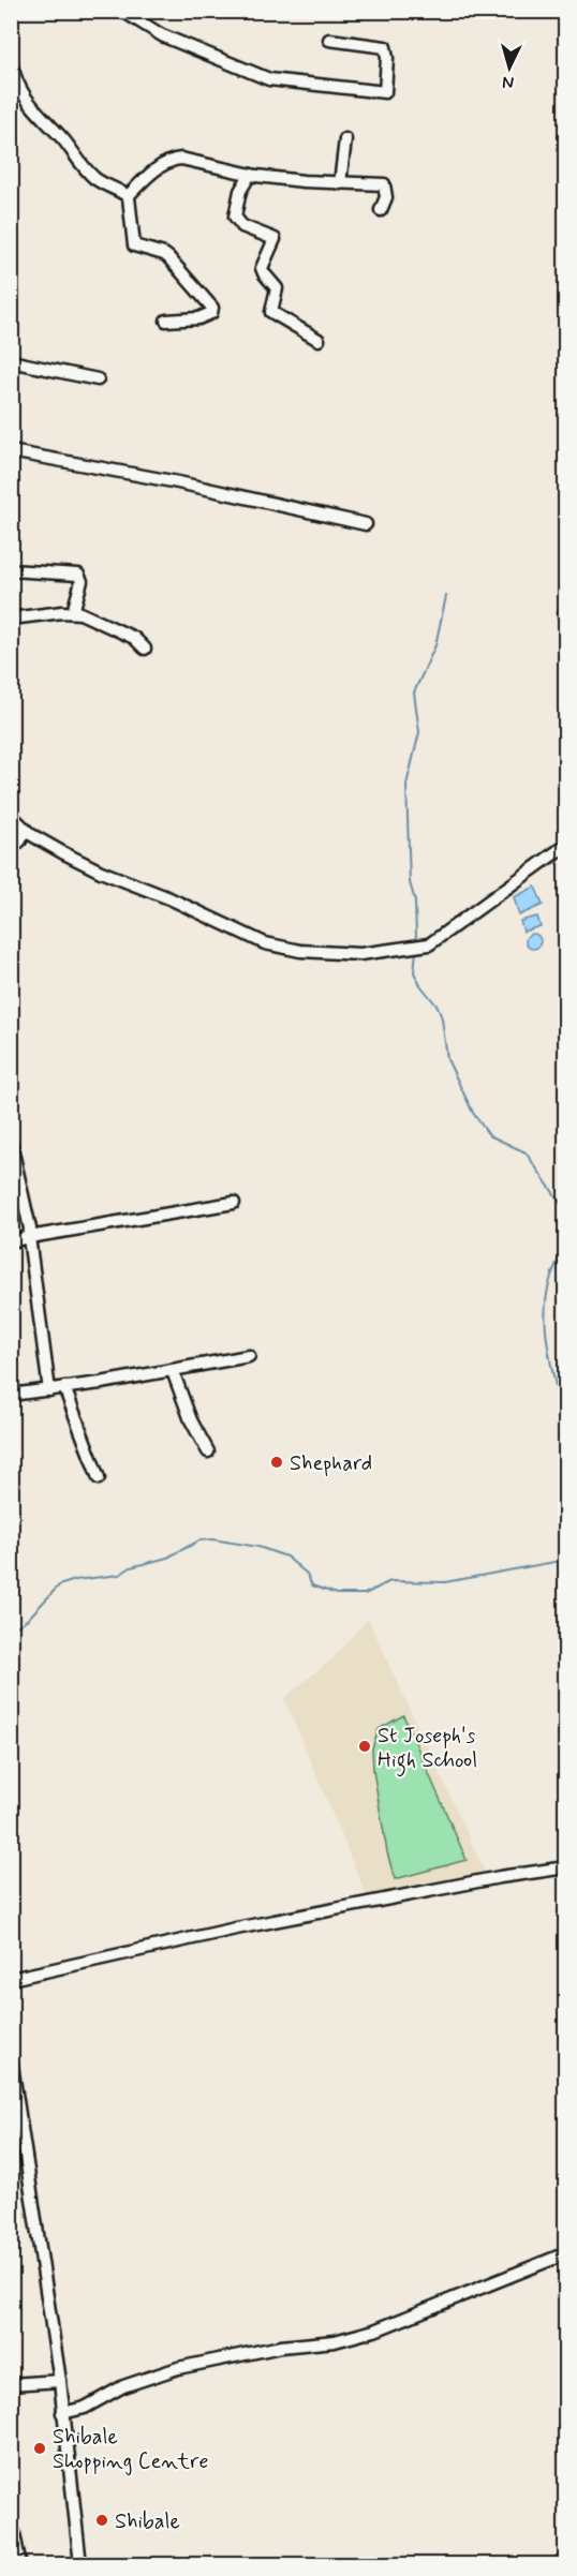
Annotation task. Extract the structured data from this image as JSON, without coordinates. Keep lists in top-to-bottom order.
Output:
{
  "places": [
    "Shephard",
    "St Joseph's High School",
    "Shibale Shopping Centre",
    "Shibale"
  ],
  "north": "bottom"
}
